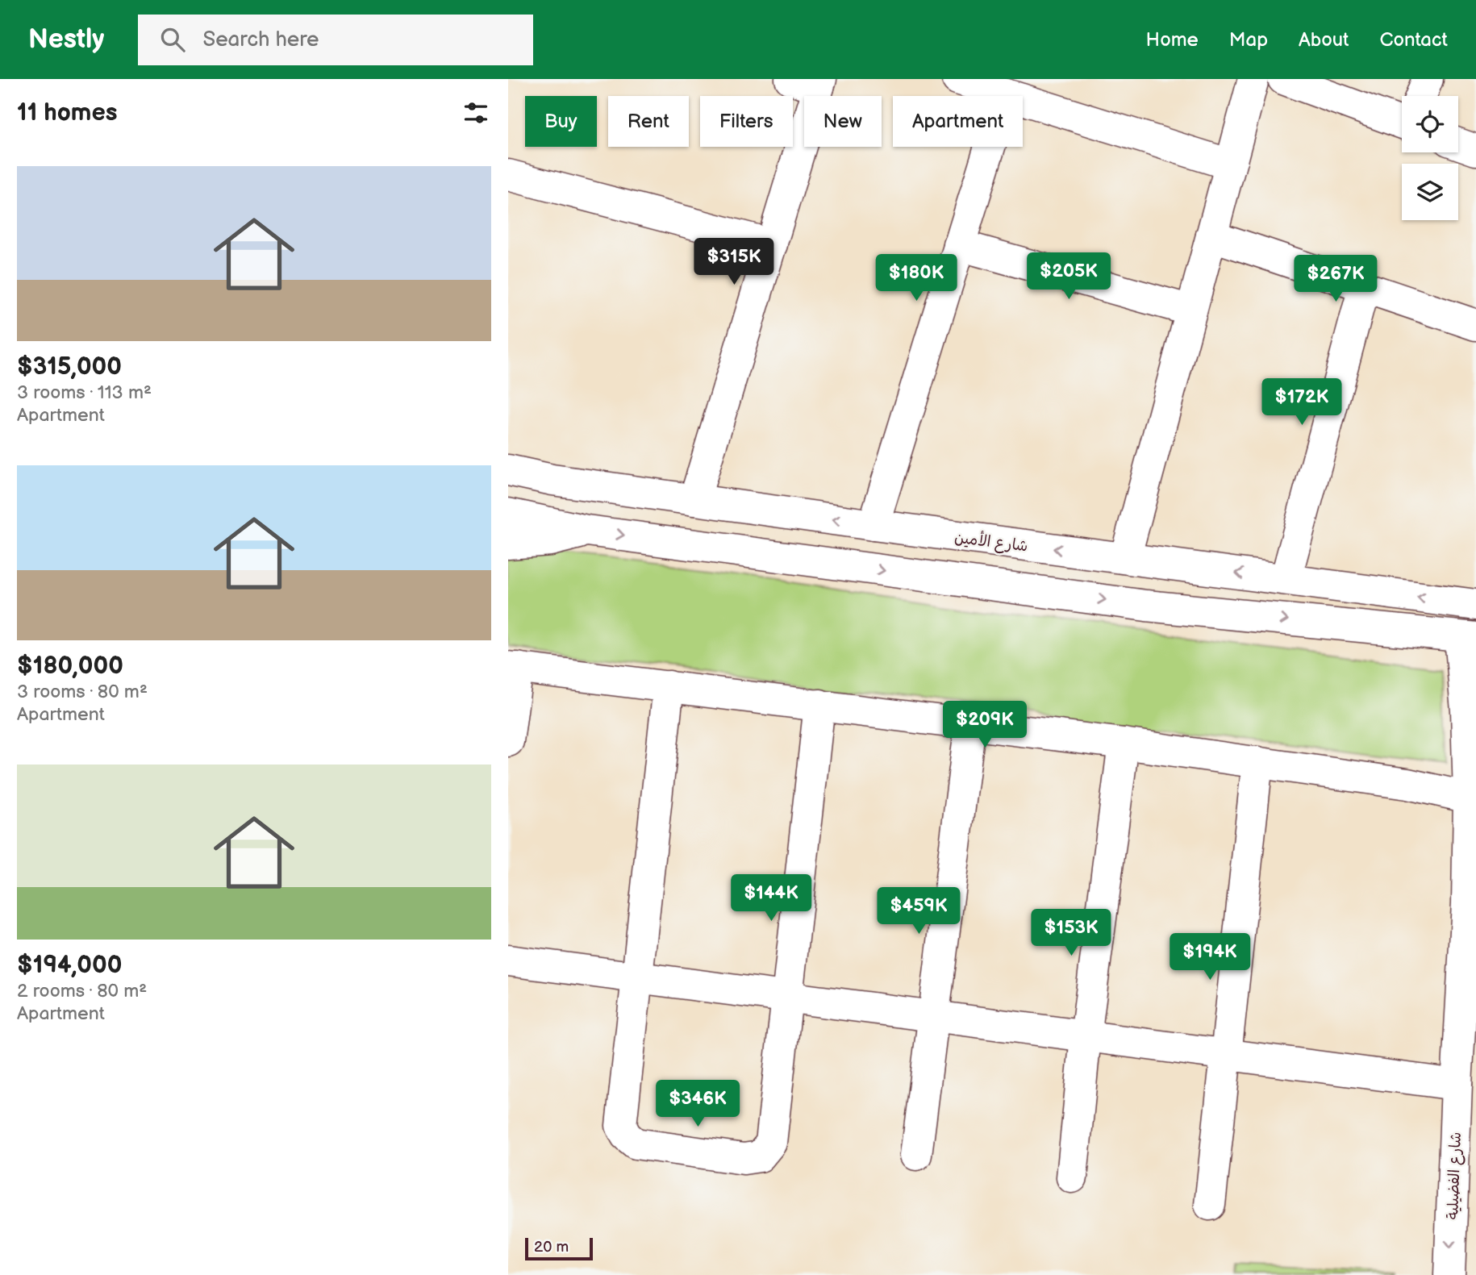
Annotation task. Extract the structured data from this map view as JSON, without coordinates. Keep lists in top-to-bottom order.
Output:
{
  "streets": {
    "street": ["شارع الأمين", "شارع الفضيلية"]
  },
  "scale_bar": "20 m",
  "page": {
    "header": "Nestly",
    "search": "Search here",
    "nav": [
      "Home",
      "Map",
      "About",
      "Contact"
    ],
    "heading": "11 homes",
    "chip": [
      "Buy",
      "Rent",
      "Filters",
      "New",
      "Apartment"
    ],
    "list": [
      {
        "name": "$315,000",
        "note": "3 rooms · 113 m² · Apartment"
      },
      {
        "name": "$180,000",
        "note": "3 rooms · 80 m² · Apartment"
      },
      {
        "name": "$194,000",
        "note": "2 rooms · 80 m² · Apartment"
      }
    ],
    "price": [
      "$315K",
      "$205K",
      "$180K",
      "$267K",
      "$172K",
      "$209K",
      "$144K",
      "$459K",
      "$153K",
      "$194K",
      "$346K"
    ],
    "scale": "20 m"
  }
}
